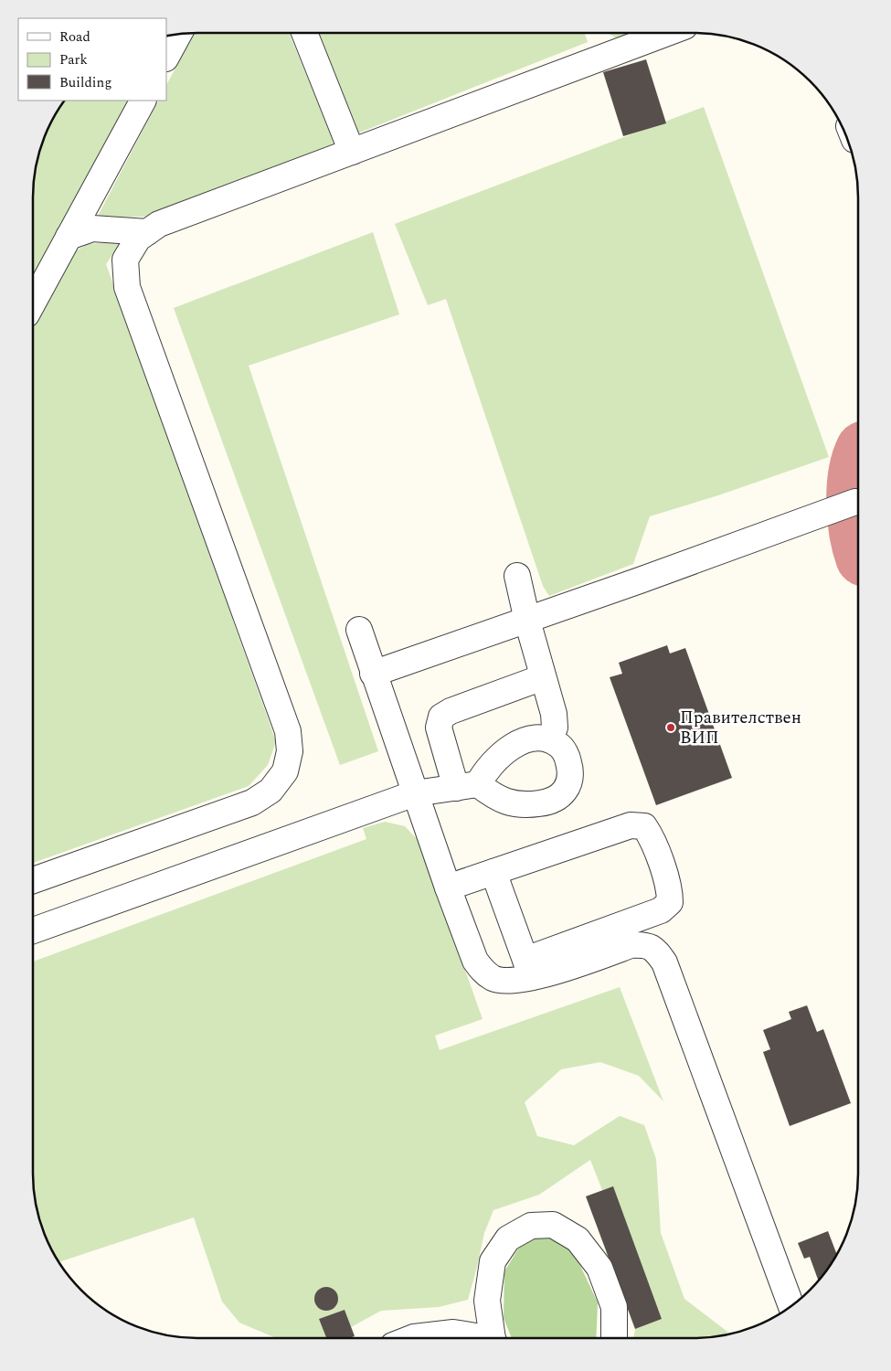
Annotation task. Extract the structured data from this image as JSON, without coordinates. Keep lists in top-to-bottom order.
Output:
{
  "places": ["Правителствен ВИП"],
  "legend": ["Road", "Park", "Building"]
}
